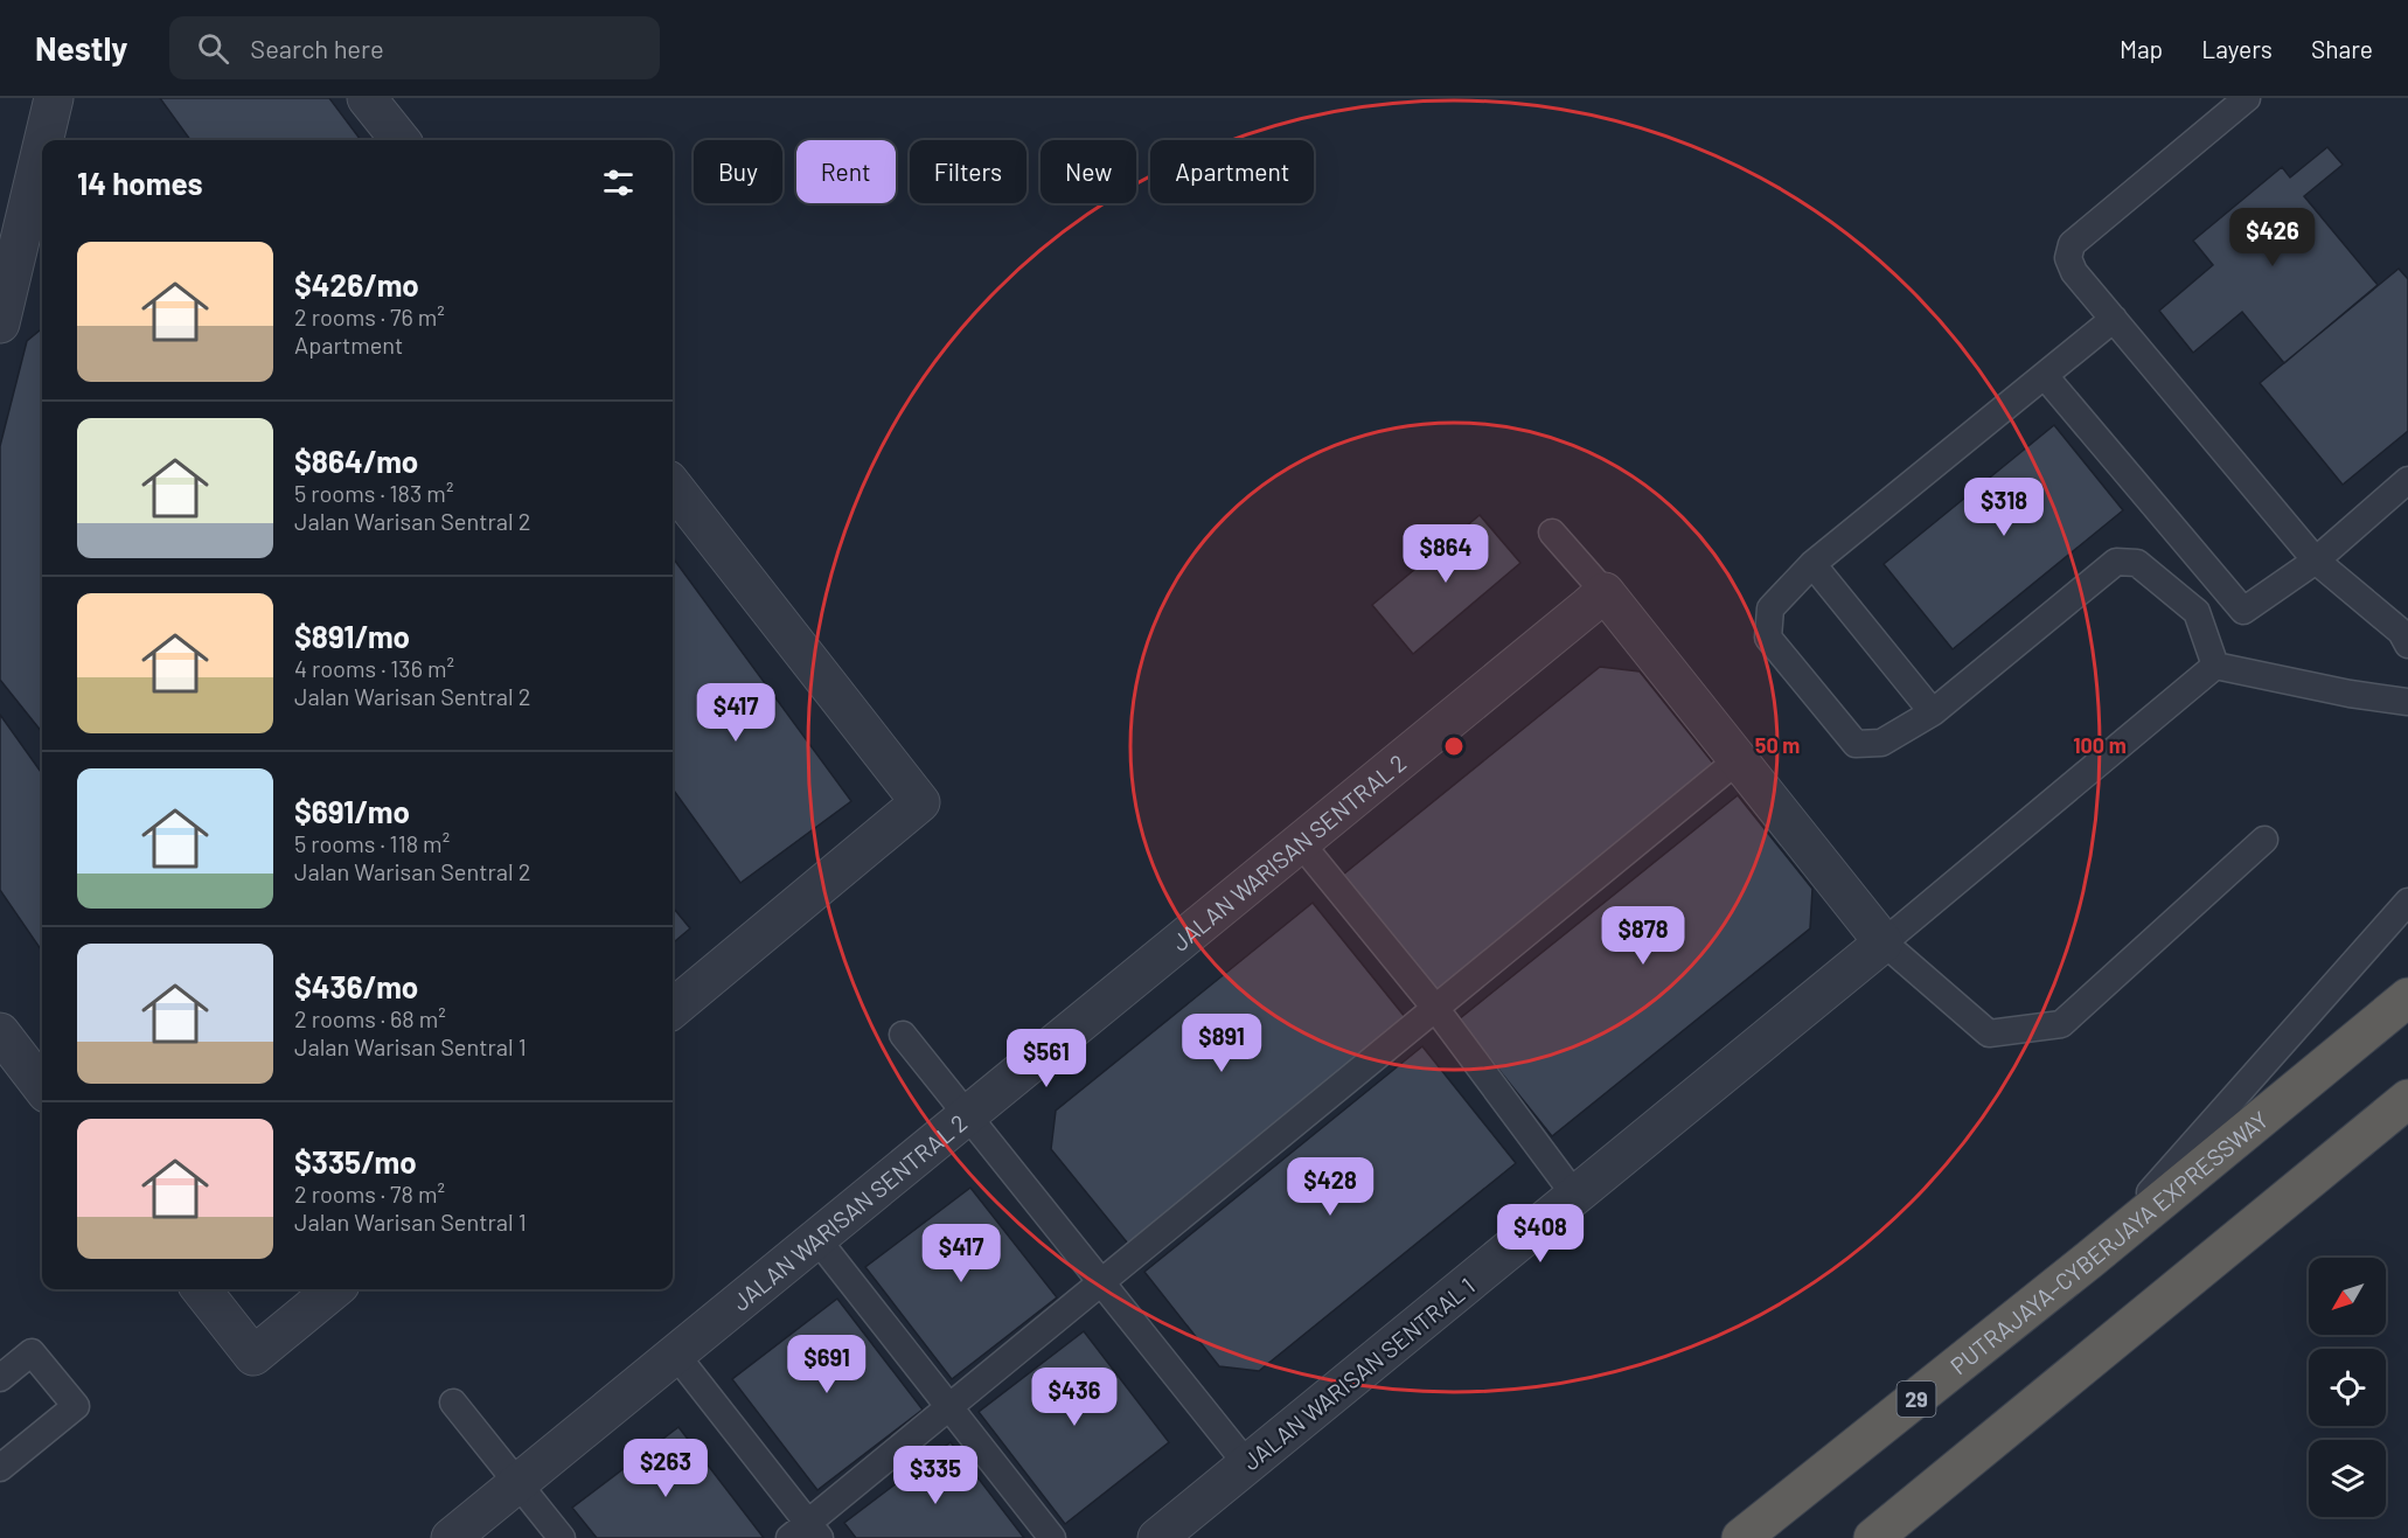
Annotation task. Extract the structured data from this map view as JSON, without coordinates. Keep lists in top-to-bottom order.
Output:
{
  "streets": {
    "highway": ["PUTRAJAYA–CYBERJAYA EXPRESSWAY", "29"],
    "street": ["JALAN WARISAN SENTRAL 2", "JALAN WARISAN SENTRAL 1"]
  },
  "north": "bottom left",
  "page": {
    "header": "Nestly",
    "search": "Search here",
    "nav": ["Map", "Layers", "Share"],
    "chip": [
      "Buy",
      "Rent",
      "Filters",
      "New",
      "Apartment"
    ],
    "heading": "14 homes",
    "price": [
      "$426",
      "$318",
      "$864",
      "$417",
      "$878",
      "$891",
      "$561",
      "$428",
      "$408",
      "$417",
      "$691",
      "$436",
      "$263",
      "$335"
    ],
    "list": [
      {
        "name": "$426/mo",
        "note": "2 rooms · 76 m² · Apartment"
      },
      {
        "name": "$864/mo",
        "note": "5 rooms · 183 m² · Jalan Warisan Sentral 2"
      },
      {
        "name": "$891/mo",
        "note": "4 rooms · 136 m² · Jalan Warisan Sentral 2"
      },
      {
        "name": "$691/mo",
        "note": "5 rooms · 118 m² · Jalan Warisan Sentral 2"
      },
      {
        "name": "$436/mo",
        "note": "2 rooms · 68 m² · Jalan Warisan Sentral 1"
      },
      {
        "name": "$335/mo",
        "note": "2 rooms · 78 m² · Jalan Warisan Sentral 1"
      }
    ]
  },
  "rings": ["50 m", "100 m"]
}
